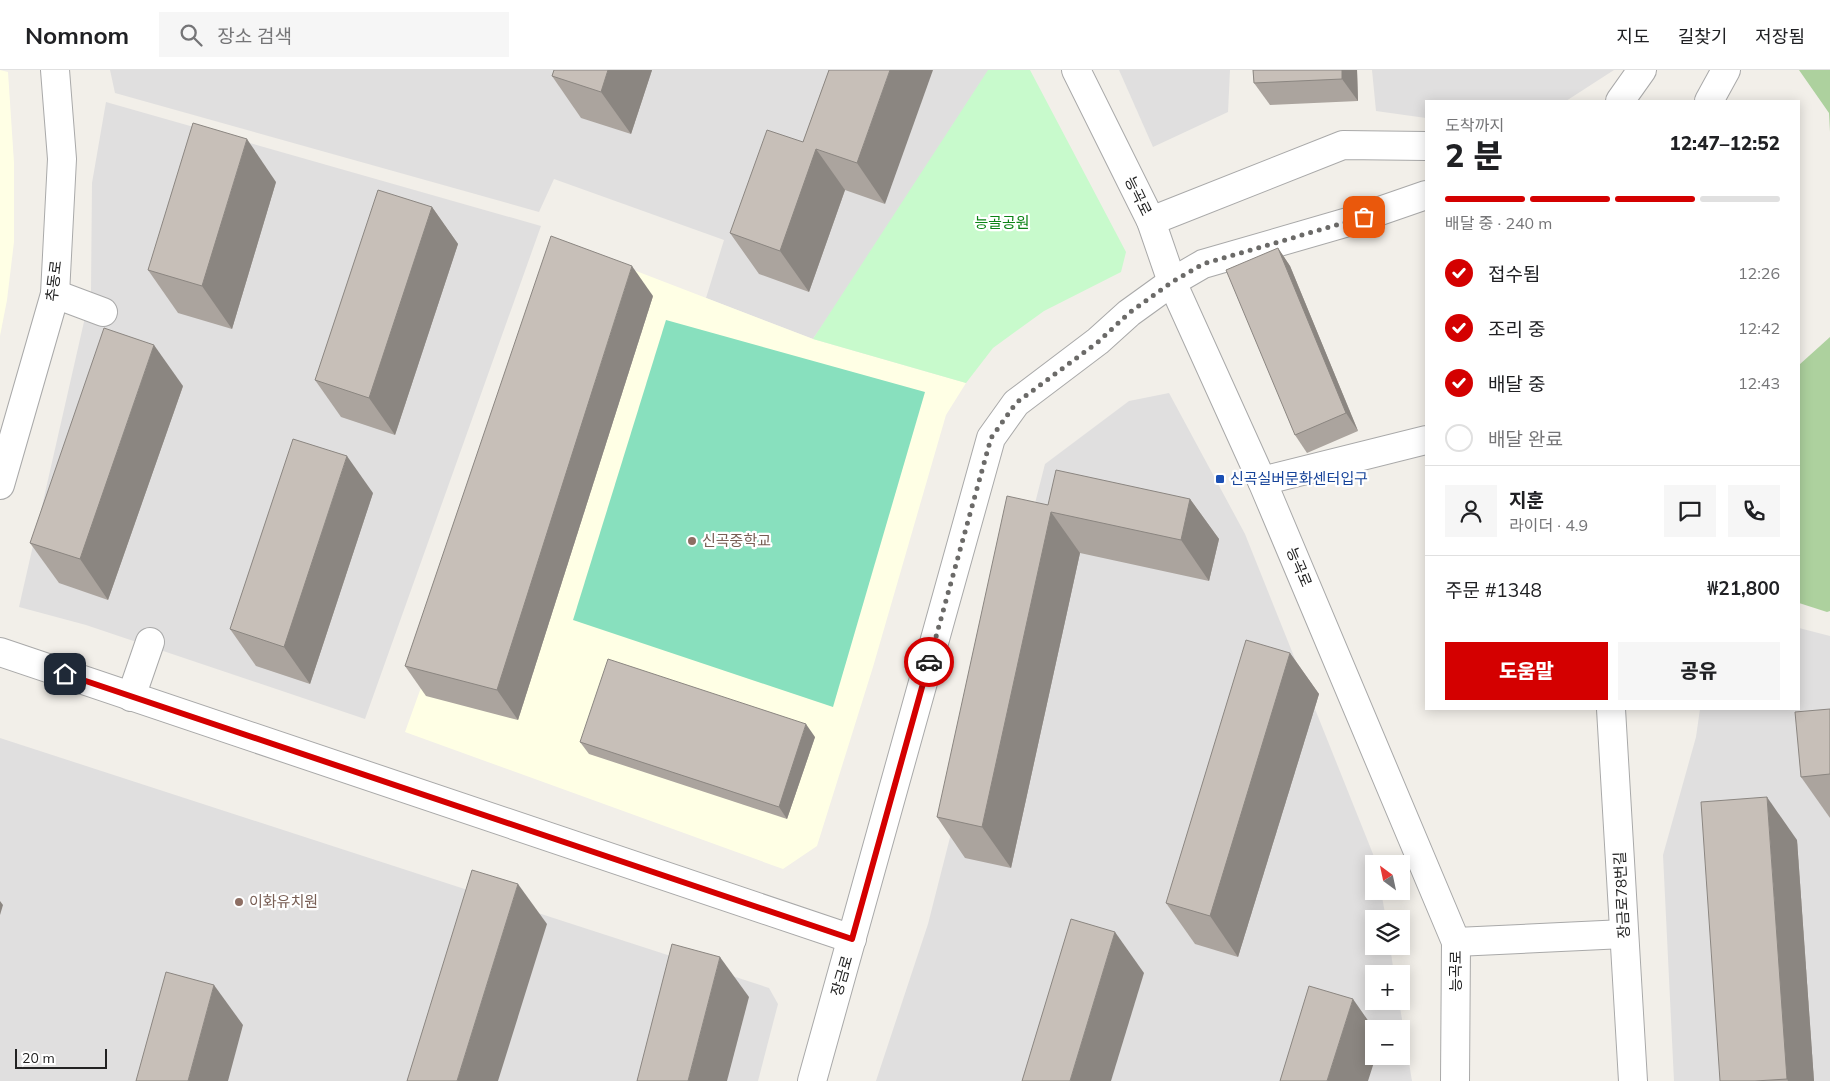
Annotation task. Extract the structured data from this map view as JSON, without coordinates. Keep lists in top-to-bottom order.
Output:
{
  "streets": {
    "street": [
      "능곡로",
      "추동로",
      "장금로78번길",
      "장금로"
    ]
  },
  "crossings": [
    ["능곡로", "장금로"]
  ],
  "parks": ["능골공원"],
  "places": {
    "transit": ["신곡실버문화센터입구"],
    "other": ["신곡중학교", "이화유치원"]
  },
  "scale_bar": "20 m",
  "north": "top left",
  "page": {
    "header": "Nomnom",
    "search": "장소 검색",
    "nav": ["지도", "길찾기", "저장됨"],
    "heading": ["2 분", "도착까지", "12:47–12:52"],
    "panel": [
      "지훈",
      "라이더 · 4.9",
      "주문 #1348",
      "₩21,800"
    ],
    "bar": "배달 중 · 240 m",
    "list": [
      ["접수됨", "12:26"],
      ["조리 중", "12:42"],
      ["배달 중", "12:43"],
      "배달 완료"
    ],
    "buttons": ["도움말", "공유"],
    "map_buttons": ["+", "−"],
    "scale": "20 m"
  }
}
